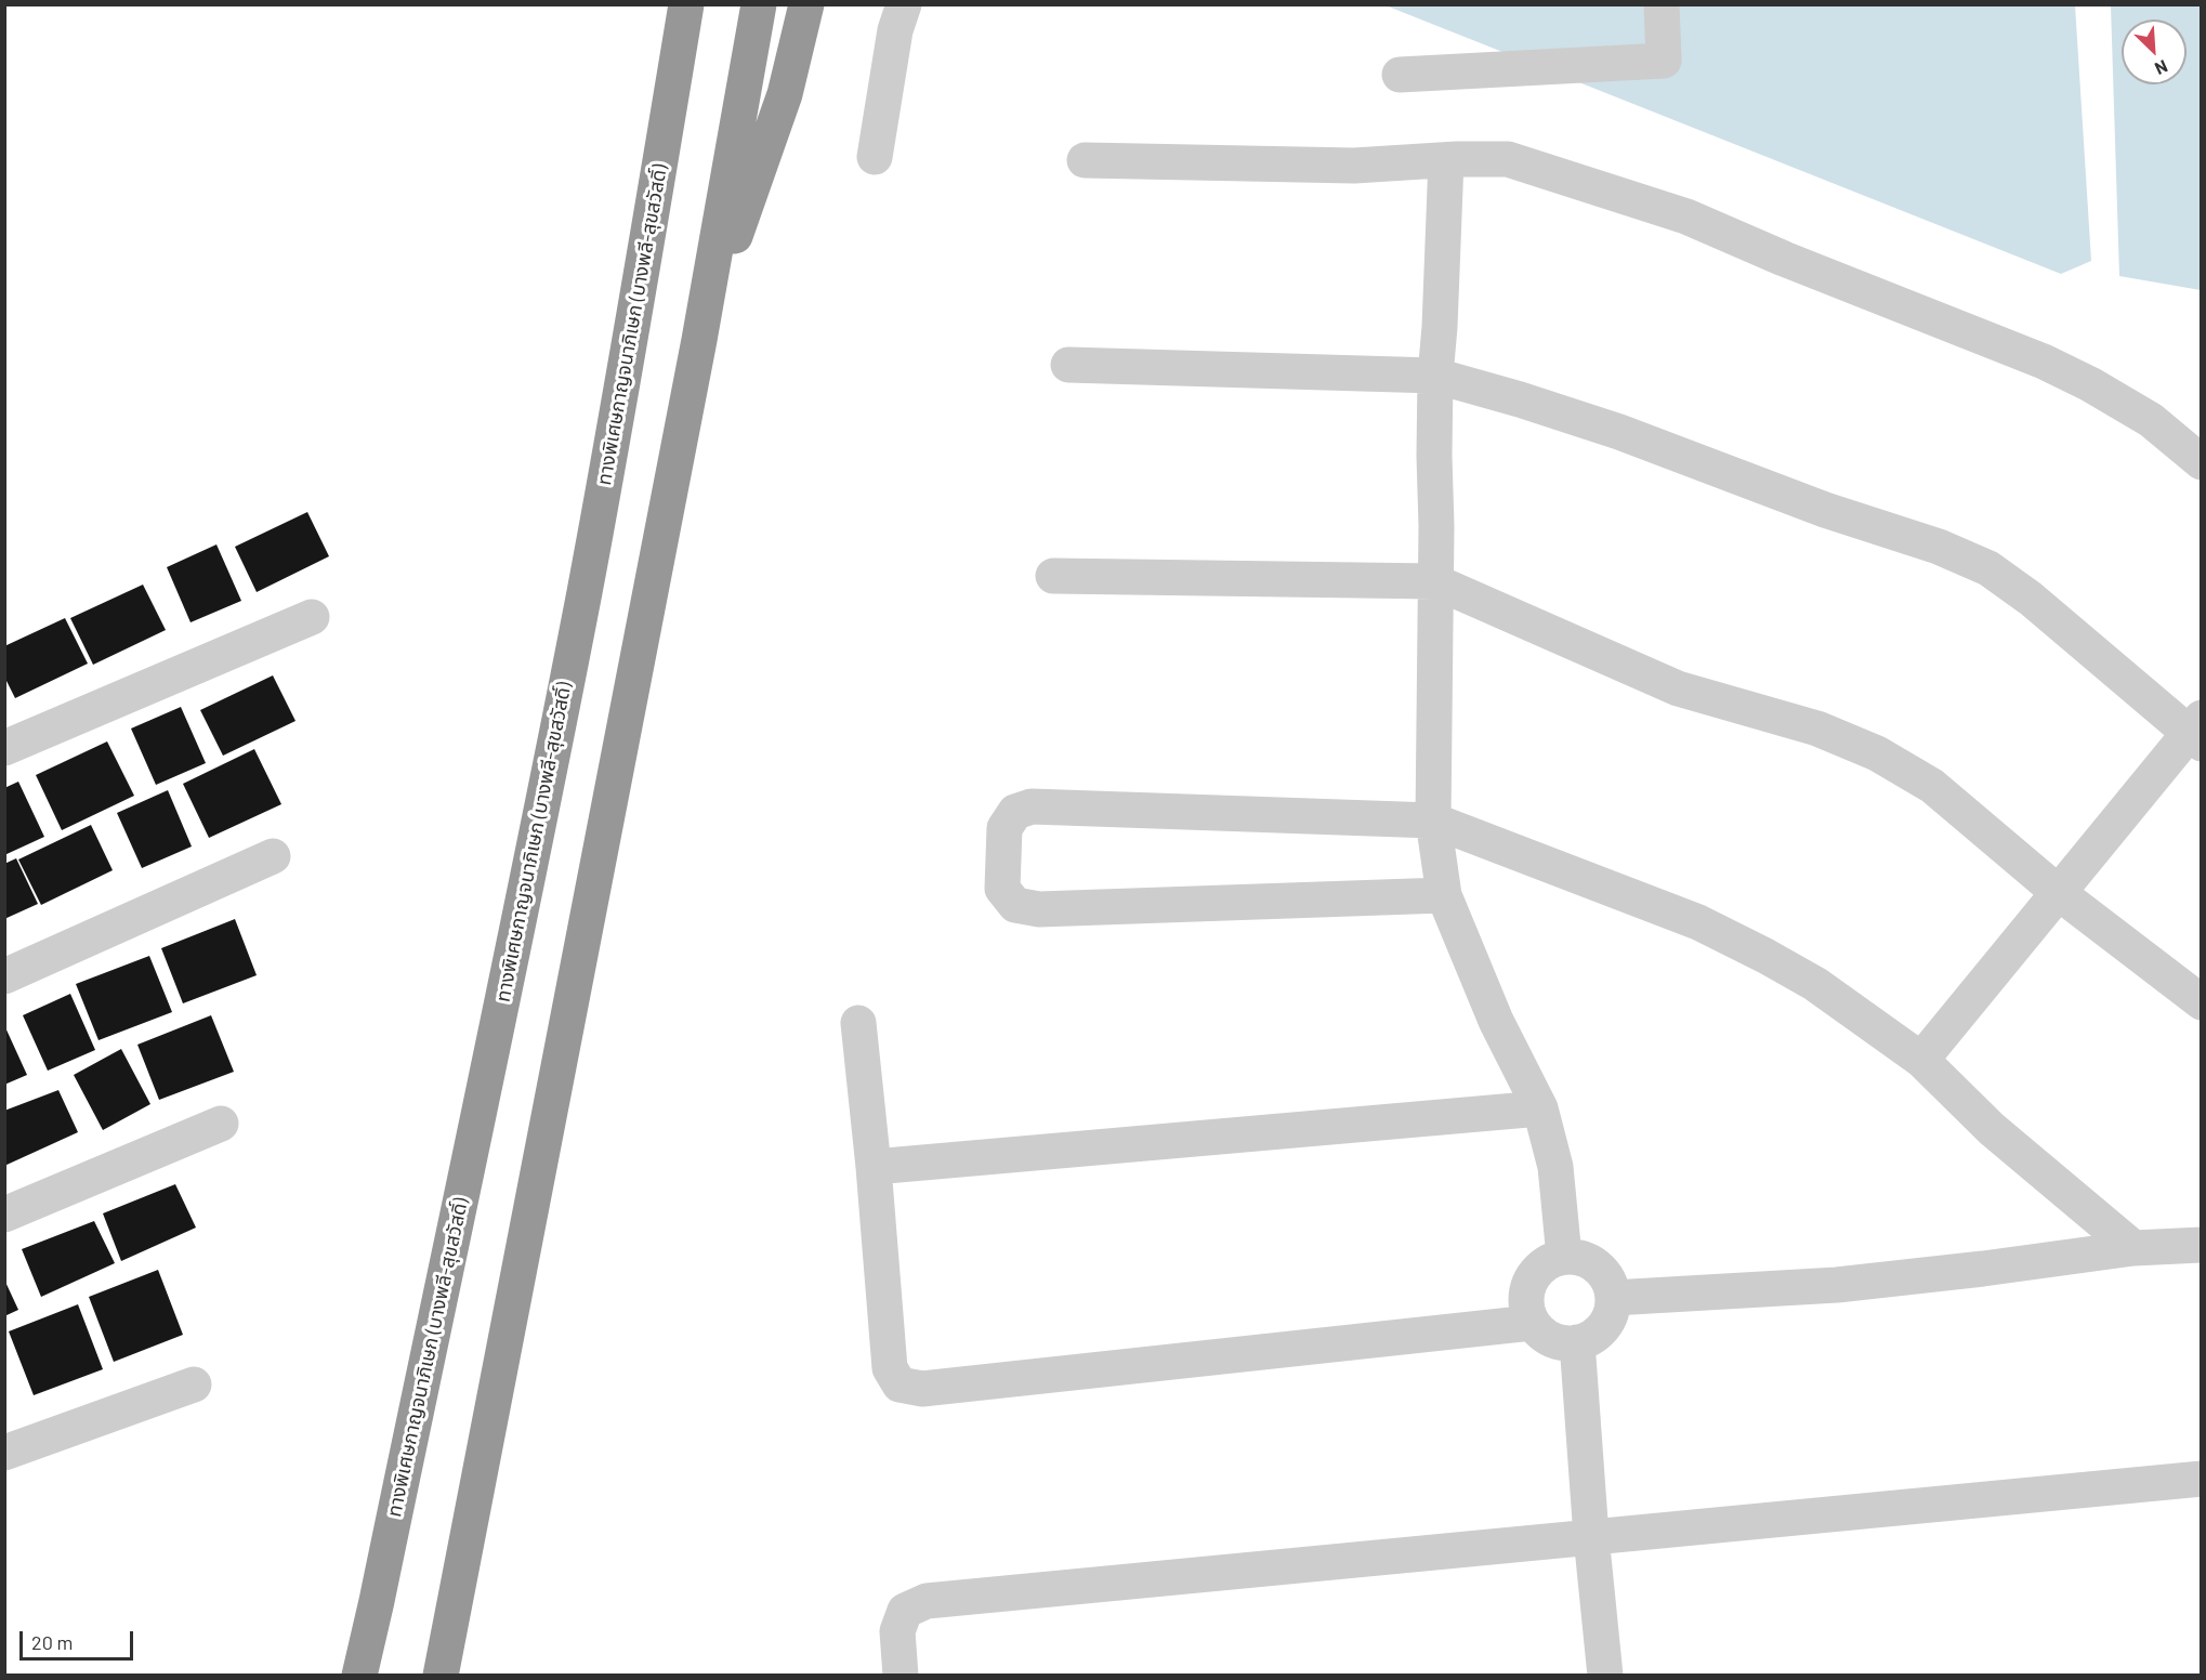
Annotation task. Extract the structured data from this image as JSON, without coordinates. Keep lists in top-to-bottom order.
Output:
{
  "streets": {
    "highway": ["ทางพิเศษกาญจนาภิเษก (บางพลี-สุขสวัสดิ์)"]
  },
  "scale_bar": "20 m",
  "north": "bottom right"
}
